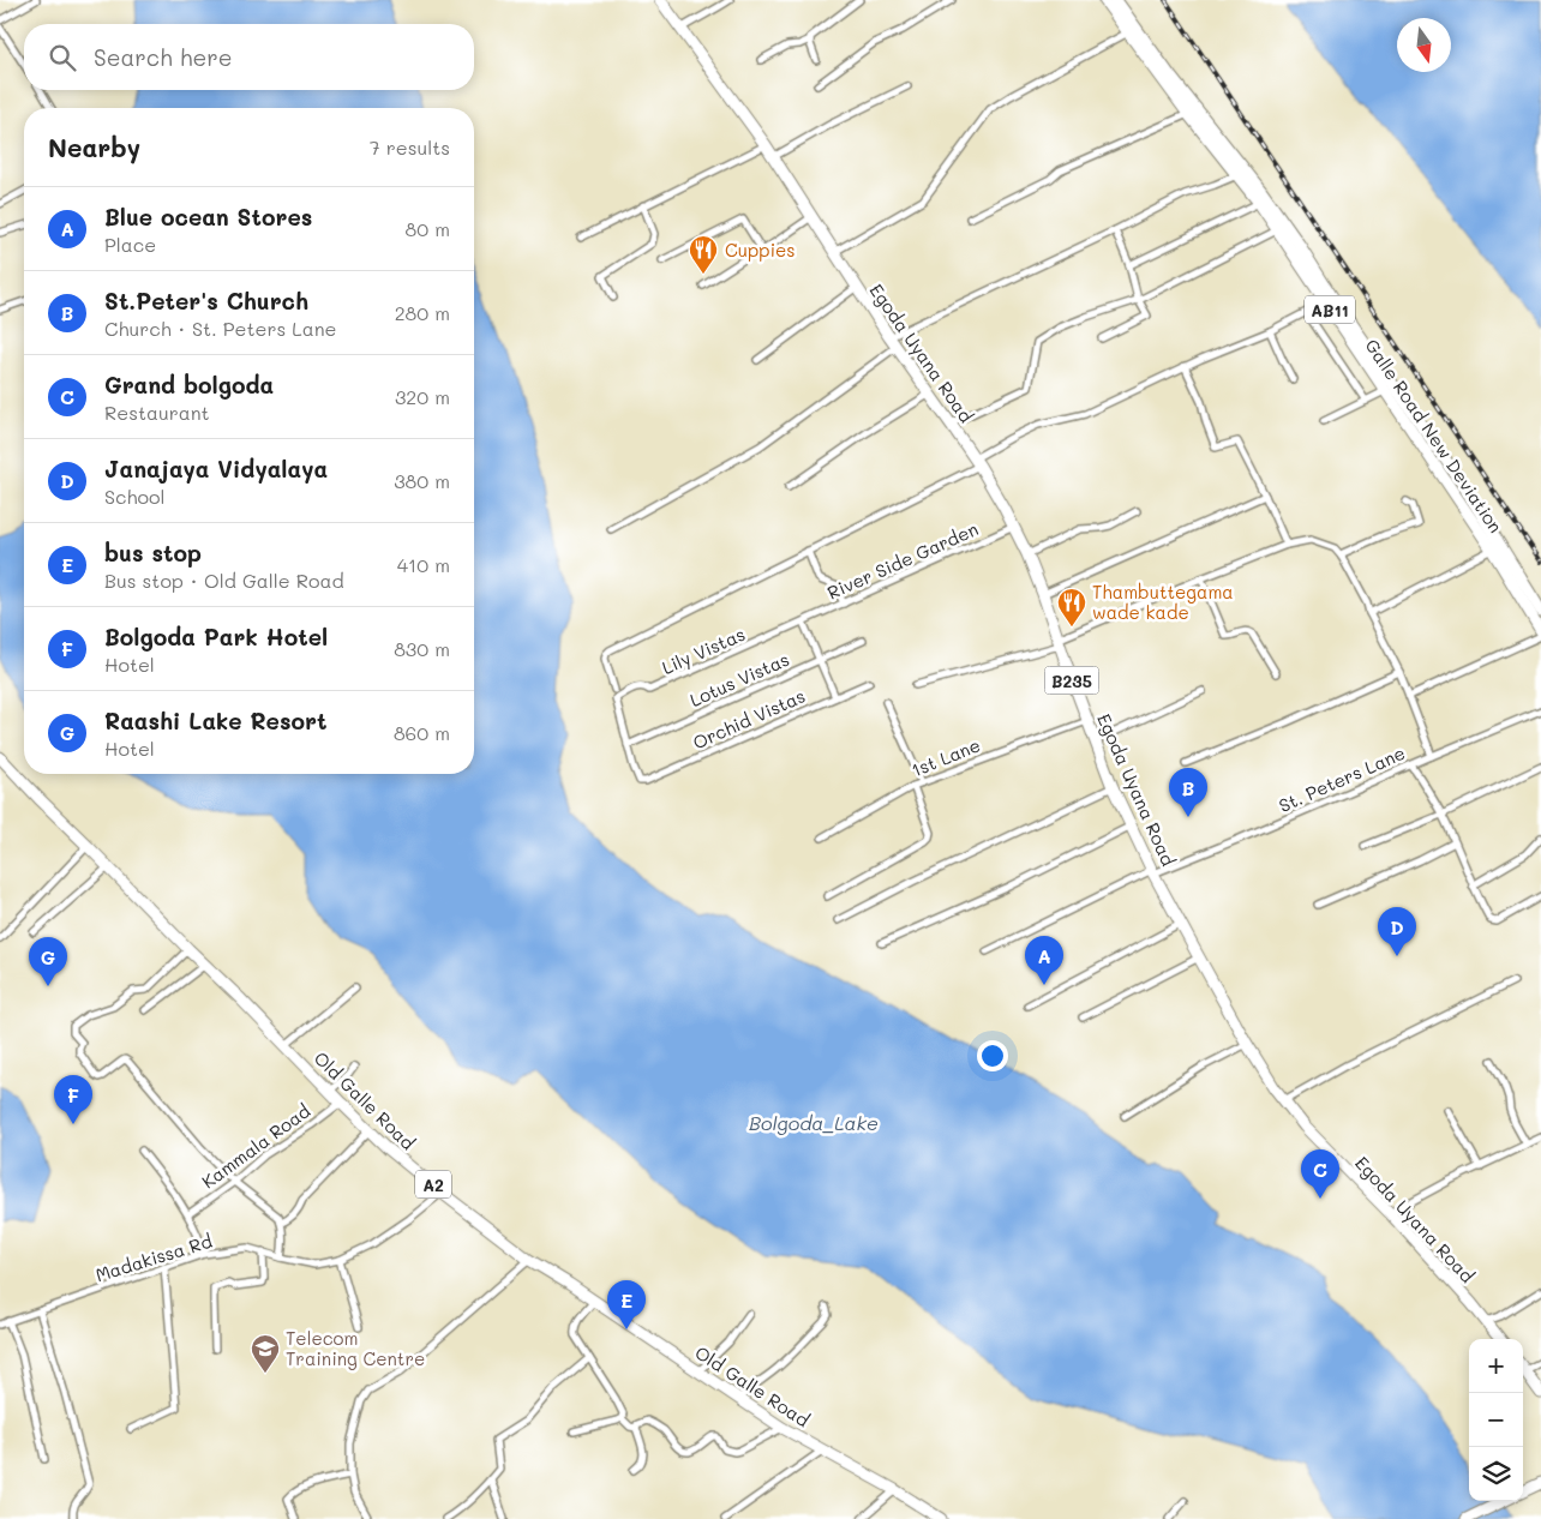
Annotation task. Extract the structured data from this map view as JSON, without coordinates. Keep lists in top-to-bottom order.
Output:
{
  "streets": {
    "main road": [
      "AB11",
      "Egoda Uyana Road",
      "Galle Road New Deviation",
      "B235",
      "Old Galle Road",
      "A2"
    ],
    "street": [
      "River Side Garden",
      "Lily Vistas",
      "Lotus Vistas",
      "Orchid Vistas",
      "1st Lane",
      "St. Peters Lane",
      "Kammala Road",
      "Madakissa Rd"
    ]
  },
  "crossings": [
    ["Egoda Uyana Road", "River Side Garden"],
    ["Egoda Uyana Road", "1st Lane"],
    ["Egoda Uyana Road", "St. Peters Lane"],
    ["River Side Garden", "Lily Vistas"],
    ["Lily Vistas", "Lotus Vistas"],
    ["Lily Vistas", "Orchid Vistas"],
    ["Lotus Vistas", "Orchid Vistas"],
    ["Old Galle Road", "Kammala Road"],
    ["Old Galle Road", "Madakissa Rd"]
  ],
  "water": ["Bolgoda_Lake"],
  "places": {
    "restaurant": ["Cuppies", "Thambuttegama wade kade"],
    "school or university": ["Telecom Training Centre"]
  },
  "north": "bottom",
  "page": {
    "search": "Search here",
    "heading": ["Nearby", "7 results"],
    "list": [
      {
        "mark": "A",
        "name": "Blue ocean Stores",
        "note": "Place",
        "value": "80 m"
      },
      {
        "mark": "B",
        "name": "St.Peter's Church",
        "note": "Church · St. Peters Lane",
        "value": "280 m"
      },
      {
        "mark": "C",
        "name": "Grand bolgoda",
        "note": "Restaurant",
        "value": "320 m"
      },
      {
        "mark": "D",
        "name": "Janajaya Vidyalaya",
        "note": "School",
        "value": "380 m"
      },
      {
        "mark": "E",
        "name": "bus stop",
        "note": "Bus stop · Old Galle Road",
        "value": "410 m"
      },
      {
        "mark": "F",
        "name": "Bolgoda Park Hotel",
        "note": "Hotel",
        "value": "830 m"
      },
      {
        "mark": "G",
        "name": "Raashi Lake Resort",
        "note": "Hotel",
        "value": "860 m"
      }
    ],
    "pins": [
      "B",
      "D",
      "A",
      "G",
      "F",
      "C",
      "E"
    ],
    "map_buttons": ["+", "−"]
  }
}
